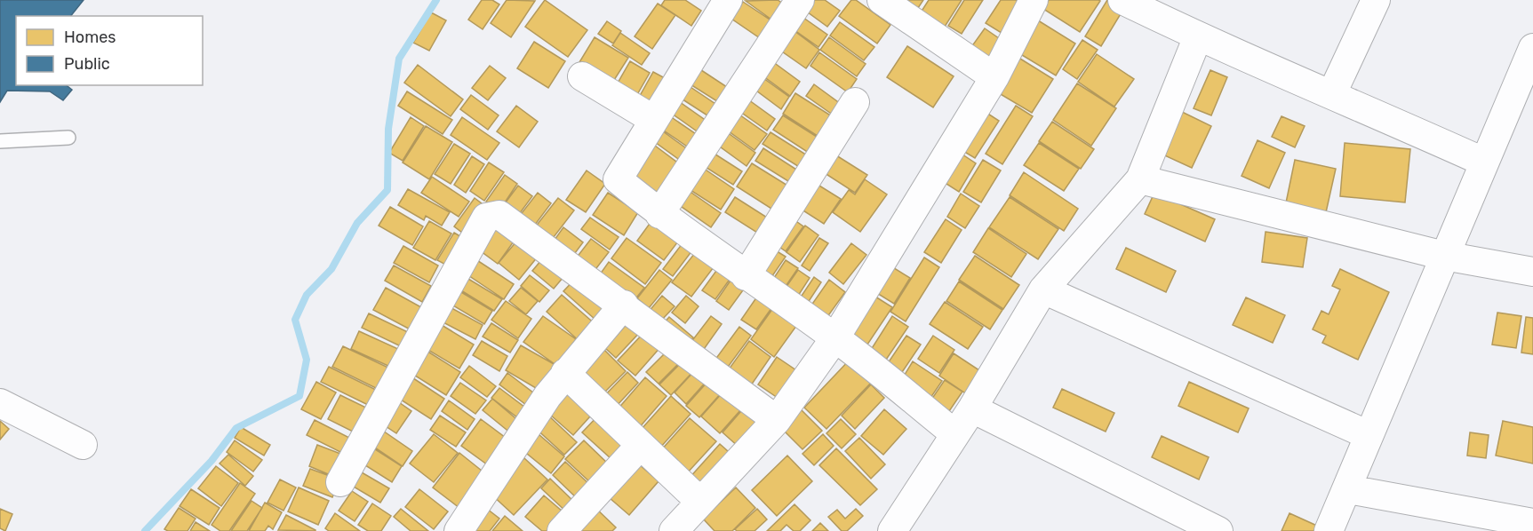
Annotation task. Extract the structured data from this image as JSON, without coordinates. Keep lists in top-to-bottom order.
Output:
{
  "legend": ["Homes", "Public"]
}
